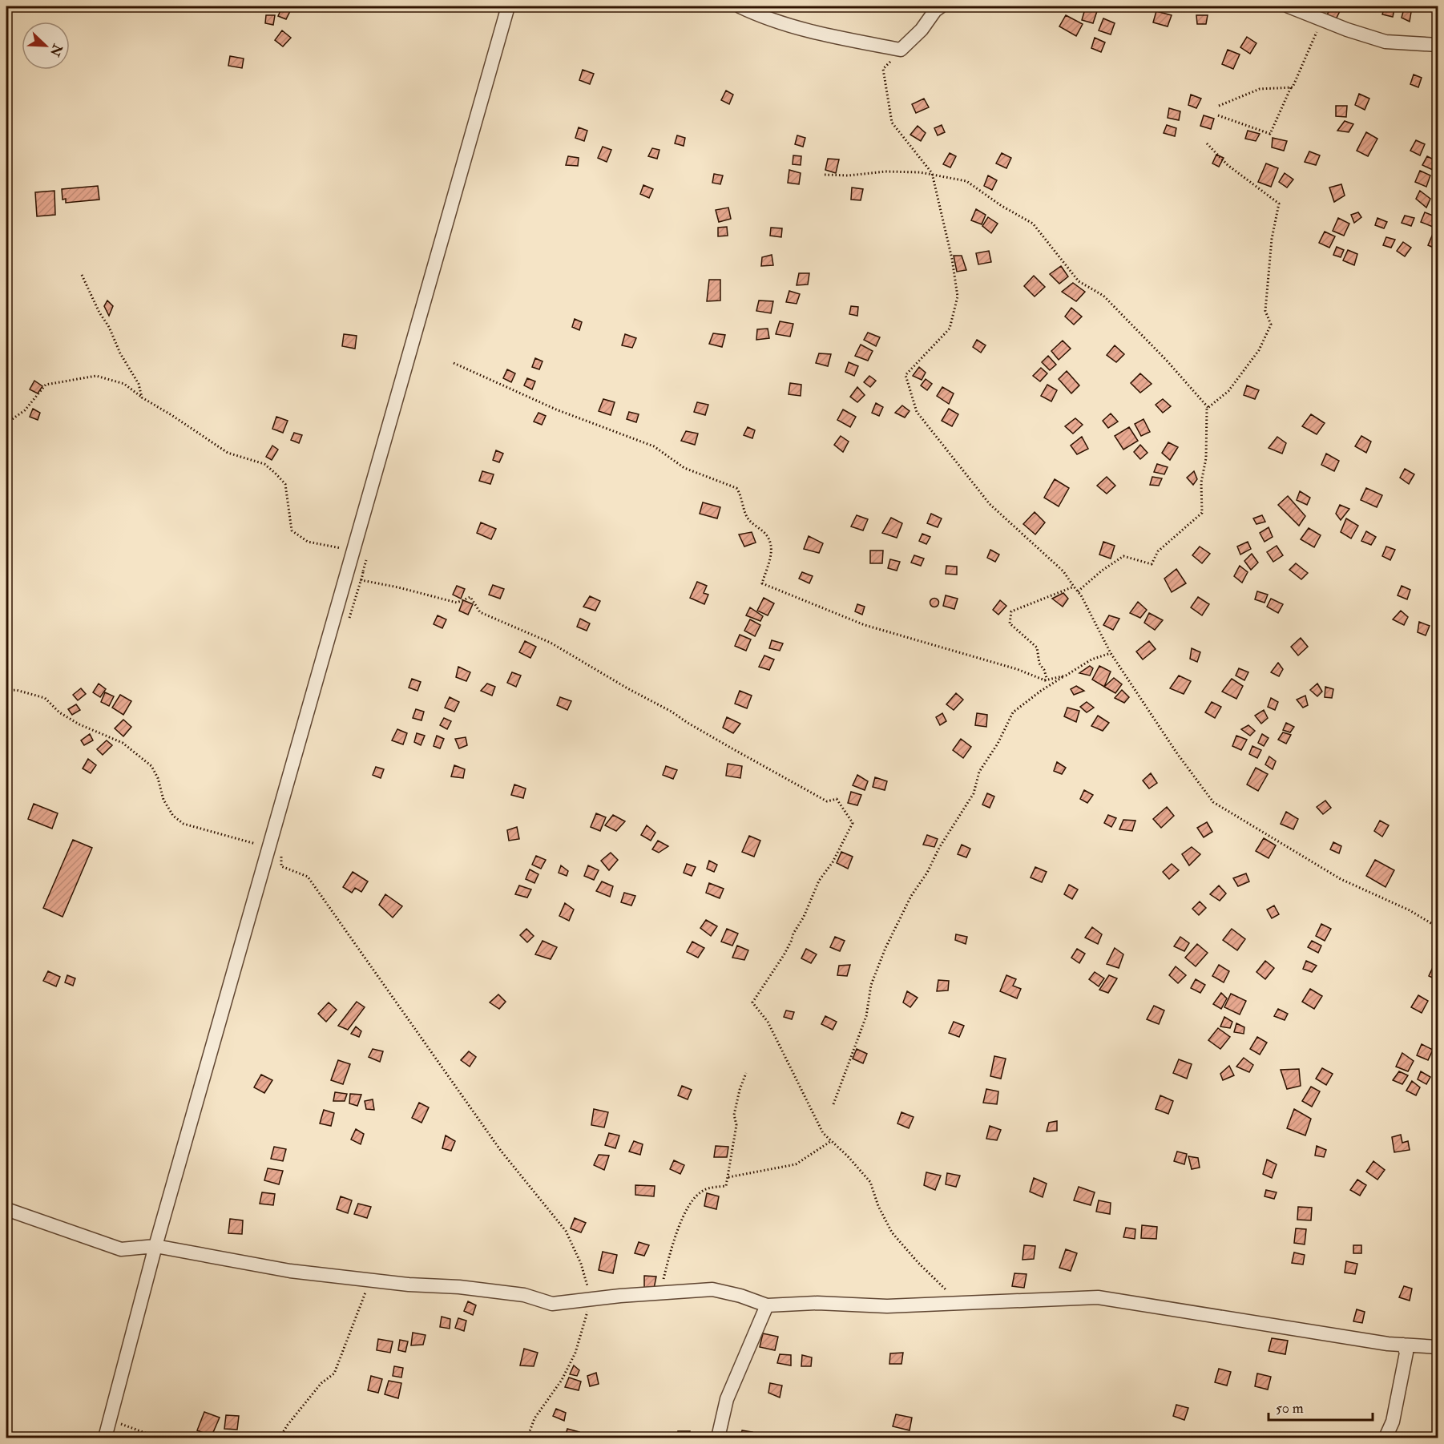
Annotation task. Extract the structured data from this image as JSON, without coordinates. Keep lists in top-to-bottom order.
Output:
{
  "scale_bar": "50 m",
  "north": "bottom right"
}
